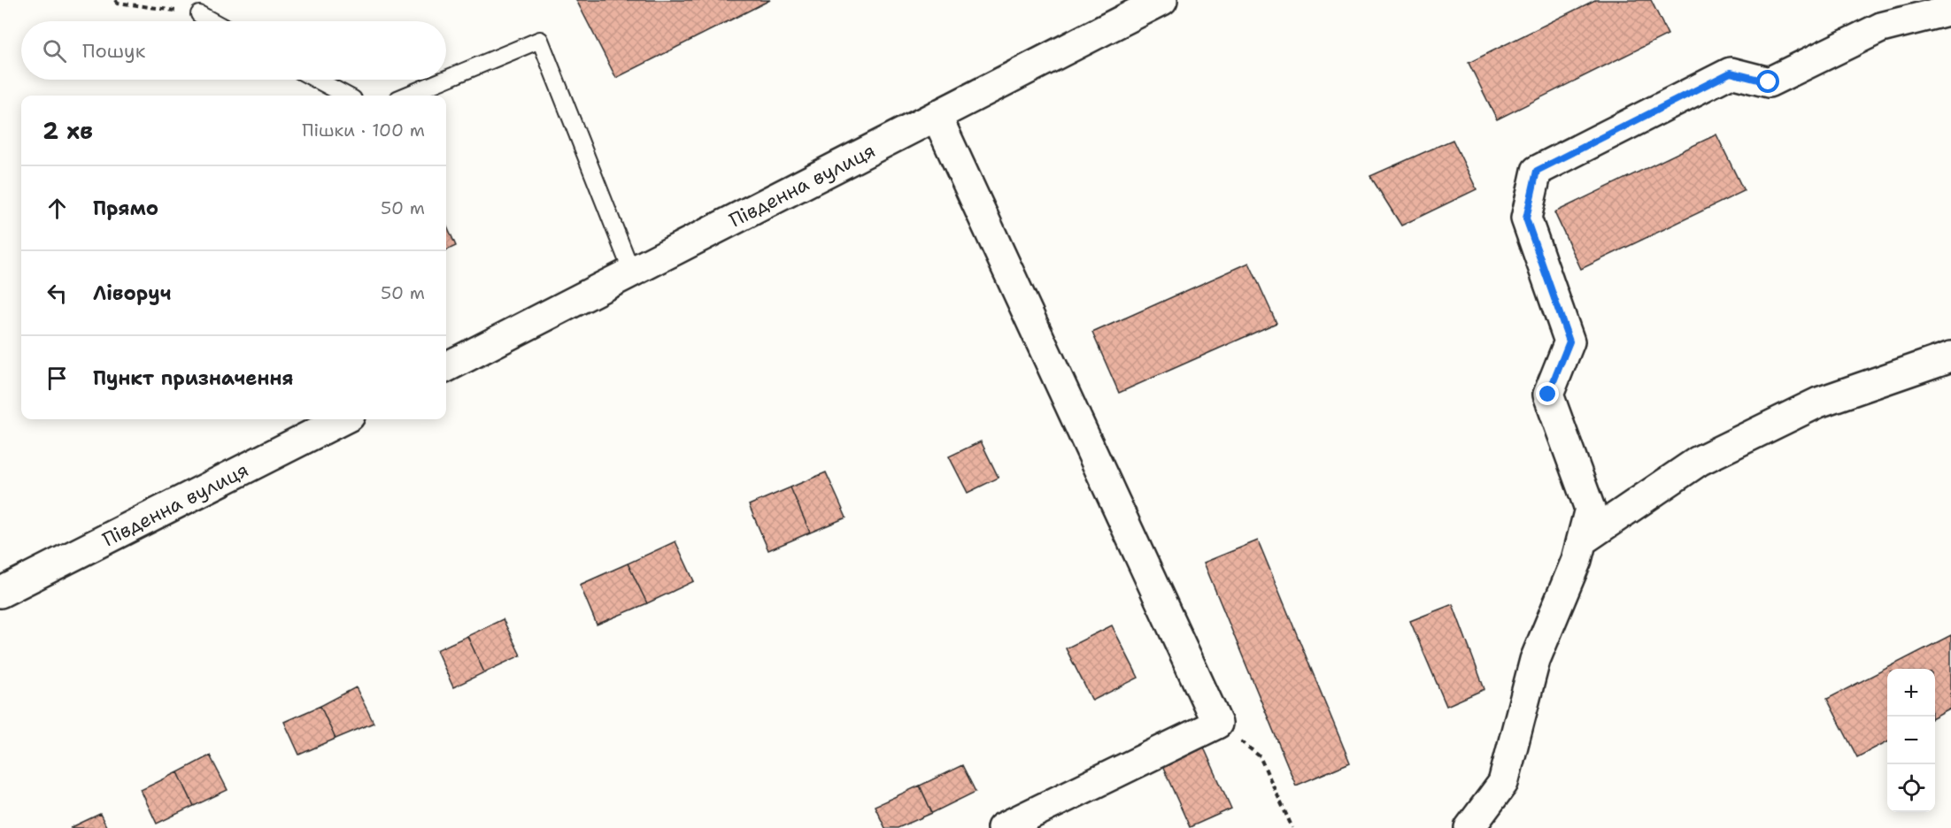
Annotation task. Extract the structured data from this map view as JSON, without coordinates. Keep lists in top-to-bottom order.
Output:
{
  "streets": {
    "street": ["Південна вулиця"]
  },
  "page": {
    "search": "Пошук",
    "heading": ["2 хв", "Пішки · 100 m"],
    "list": [
      ["Прямо", "50 m"],
      ["Ліворуч", "50 m"],
      "Пункт призначення"
    ],
    "map_buttons": ["+", "−"]
  }
}
